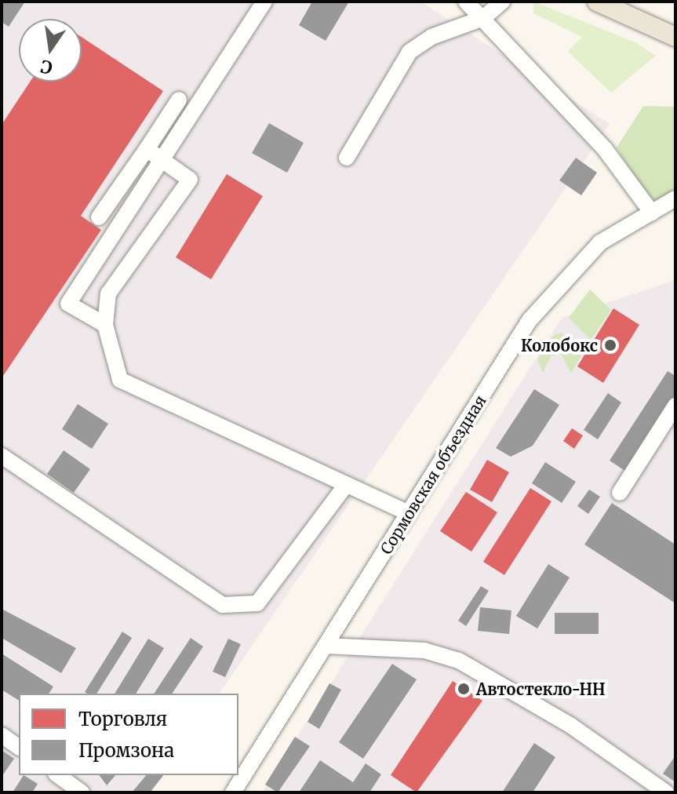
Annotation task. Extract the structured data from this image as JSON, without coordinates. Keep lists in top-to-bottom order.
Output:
{
  "streets": {
    "street": ["Сормовская объездная"]
  },
  "places": ["Колобокс", "Автостекло-НН"],
  "legend": ["Торговля", "Промзона"],
  "north": "bottom"
}
